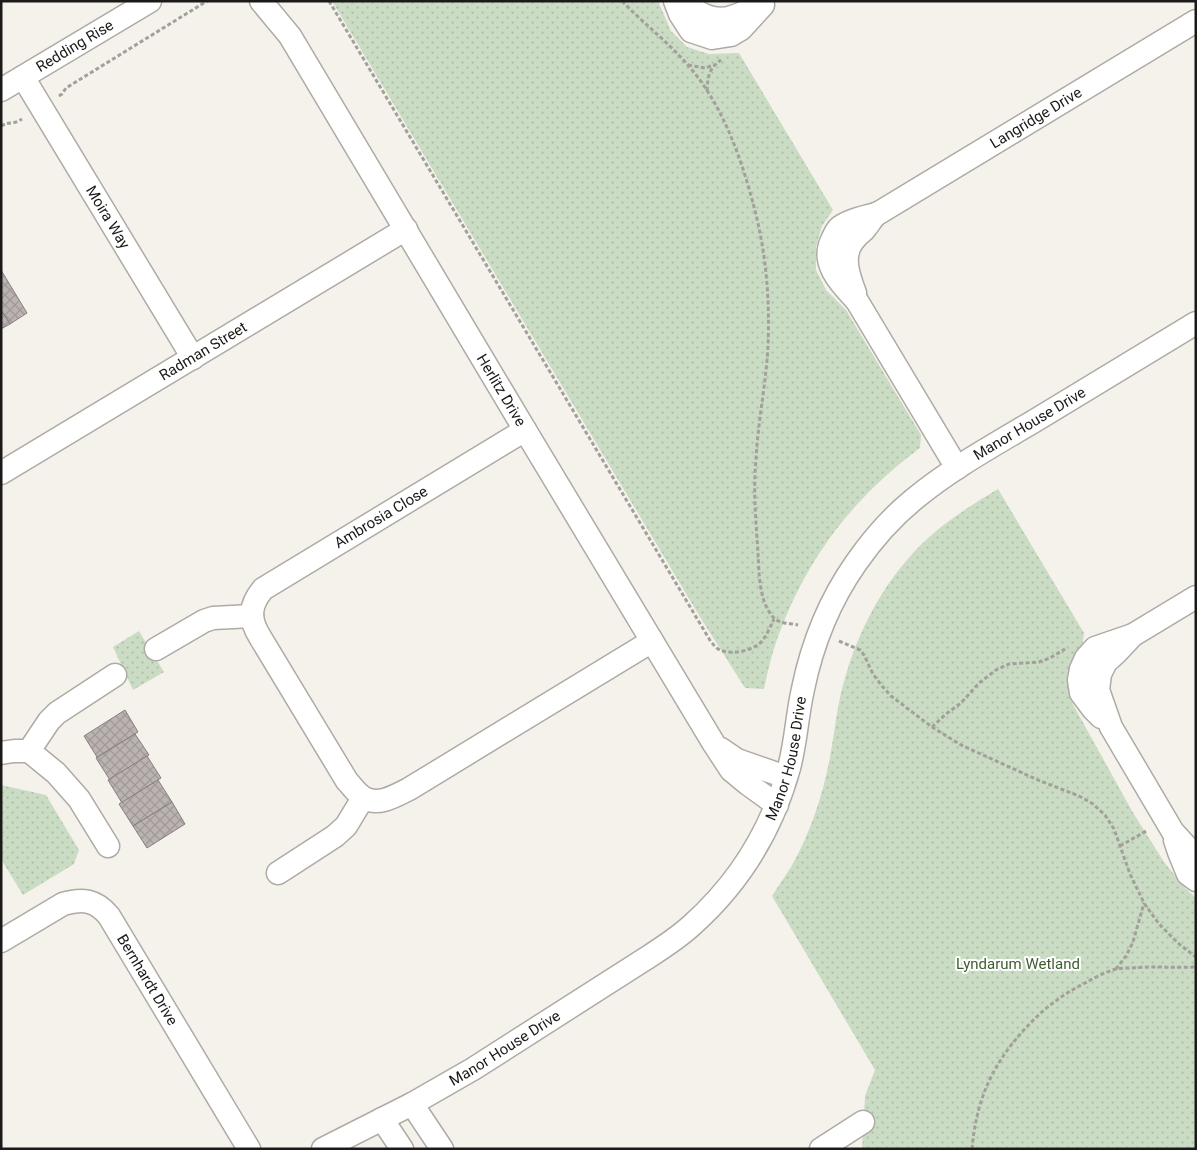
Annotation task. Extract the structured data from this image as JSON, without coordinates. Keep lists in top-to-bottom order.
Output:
{
  "streets": {
    "street": [
      "Redding Rise",
      "Langridge Drive",
      "Moira Way",
      "Radman Street",
      "Herlitz Drive",
      "Manor House Drive",
      "Ambrosia Close",
      "Bernhardt Drive"
    ]
  },
  "crossings": [
    ["Redding Rise", "Moira Way"],
    ["Langridge Drive", "Manor House Drive"],
    ["Moira Way", "Radman Street"],
    ["Radman Street", "Herlitz Drive"],
    ["Herlitz Drive", "Manor House Drive"],
    ["Herlitz Drive", "Ambrosia Close"]
  ],
  "parks": ["Lyndarum Wetland"]
}
